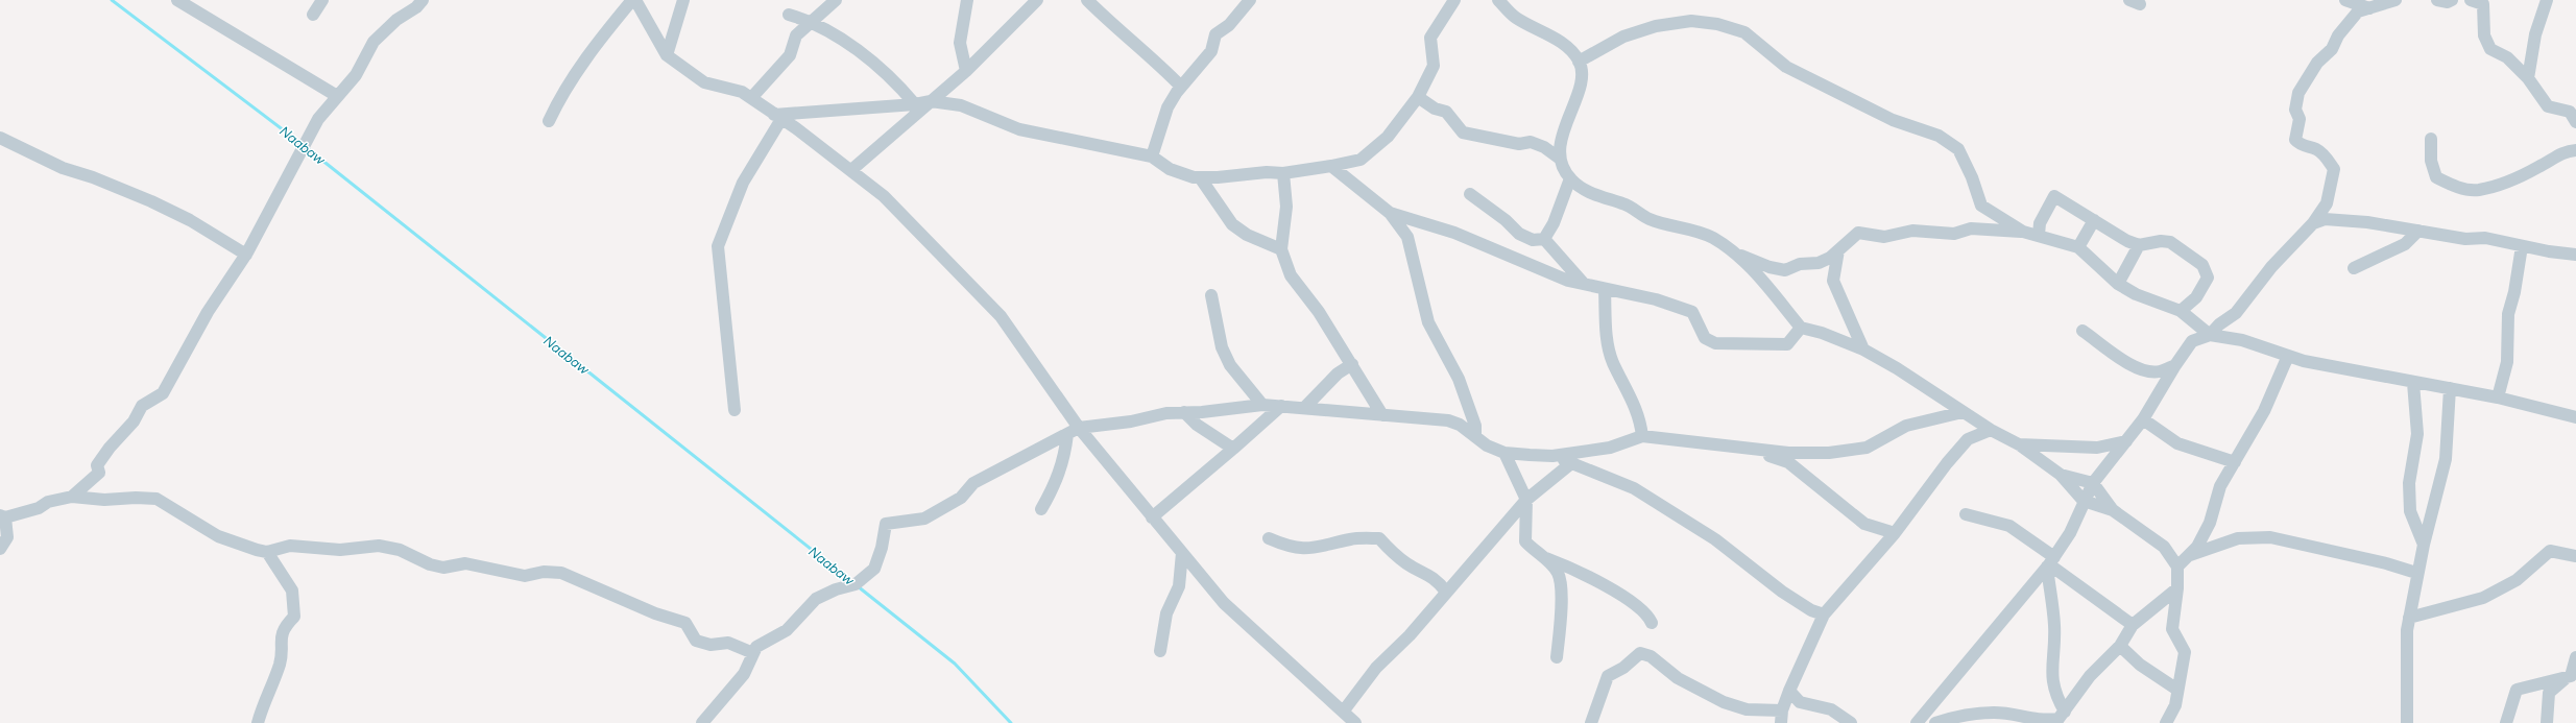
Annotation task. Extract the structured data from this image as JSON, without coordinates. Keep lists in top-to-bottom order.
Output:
{
  "water": ["Naabaw"]
}
